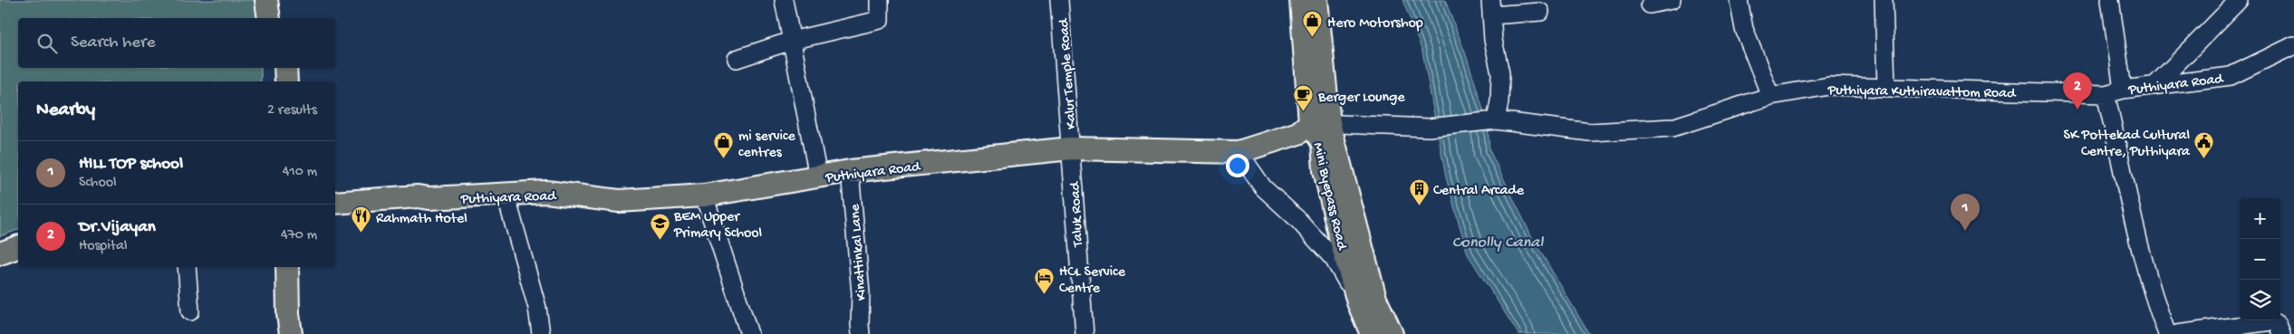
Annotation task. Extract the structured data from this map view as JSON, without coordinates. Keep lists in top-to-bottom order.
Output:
{
  "streets": {
    "main road": ["Puthiyara Road", "Mini Byepass Road"],
    "street": [
      "Kalur Temple Road",
      "Puthiyara Kuthiravattom Road",
      "Taluk Road",
      "Kinattinkal Lane"
    ]
  },
  "crossings": [
    ["Kalur Temple Road", "Puthiyara Road"],
    ["Kalur Temple Road", "Taluk Road"],
    ["Puthiyara Road", "Puthiyara Kuthiravattom Road"],
    ["Puthiyara Road", "Mini Byepass Road"],
    ["Puthiyara Road", "Taluk Road"],
    ["Puthiyara Road", "Kinattinkal Lane"],
    ["Puthiyara Kuthiravattom Road", "Mini Byepass Road"]
  ],
  "water": ["Conolly Canal"],
  "places": {
    "shop": ["Hero Motorshop", "mi service centres"],
    "cafe": ["Berger Lounge"],
    "public building": ["SK Pottekad Cultural Centre, Puthiyara"],
    "building": ["Central Arcade"],
    "restaurant": ["Rahmath Hotel"],
    "school or university": ["BEM Upper Primary School"],
    "hotel": ["HCL Service Centre"]
  },
  "page": {
    "search": "Search here",
    "pins": ["2", "1"],
    "heading": ["Nearby", "2 results"],
    "list": [
      {
        "mark": "1",
        "name": "HILL TOP school",
        "note": "School",
        "value": "410 m"
      },
      {
        "mark": "2",
        "name": "Dr.Vijayan",
        "note": "Hospital",
        "value": "470 m"
      }
    ],
    "map_buttons": ["+", "−"]
  }
}
